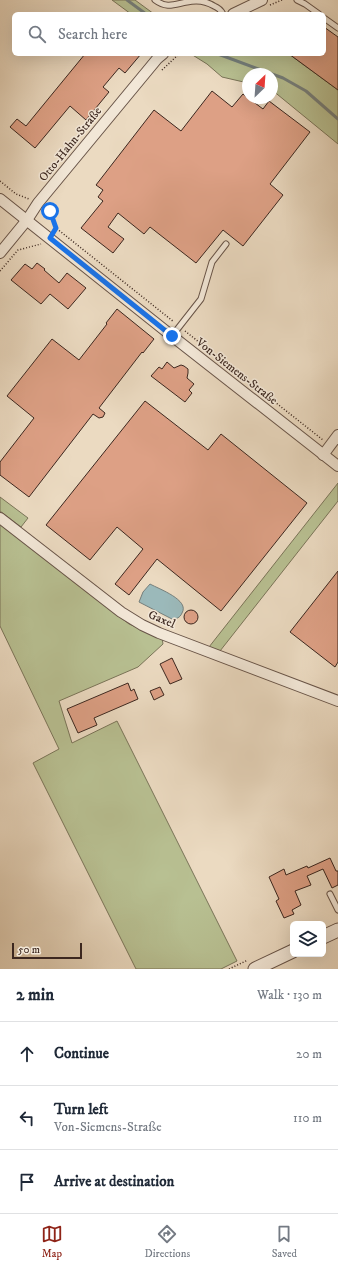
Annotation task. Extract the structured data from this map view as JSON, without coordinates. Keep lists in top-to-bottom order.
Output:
{
  "streets": {
    "street": ["Otto-Hahn-Straße", "Von-Siemens-Straße", "Gaxel"]
  },
  "crossings": [
    ["Otto-Hahn-Straße", "Von-Siemens-Straße"]
  ],
  "scale_bar": "50 m",
  "north": "top right",
  "page": {
    "search": "Search here",
    "scale": "50 m",
    "heading": ["2 min", "Walk · 130 m"],
    "list": [
      ["Continue", "20 m"],
      ["Turn left", "Von-Siemens-Straße", "110 m"],
      "Arrive at destination"
    ],
    "nav": ["Map", "Directions", "Saved"]
  }
}
